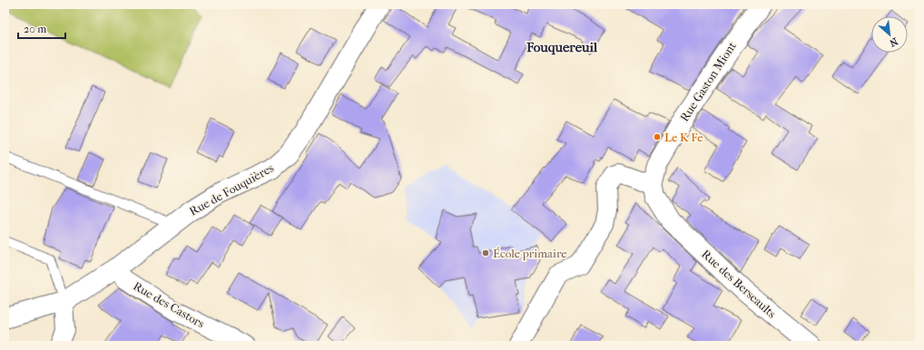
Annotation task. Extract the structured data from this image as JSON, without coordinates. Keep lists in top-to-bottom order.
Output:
{
  "streets": {
    "street": [
      "Rue Gaston Miont",
      "Rue de Fouquières",
      "Rue des Berseaults",
      "Rue des Castors"
    ]
  },
  "crossings": [
    ["Rue Gaston Miont", "Rue des Berseaults"],
    ["Rue de Fouquières", "Rue des Castors"]
  ],
  "districts": ["Fouquereuil"],
  "places": ["Le K Fe", "École primaire"],
  "scale_bar": "20 m",
  "north": "bottom right"
}
